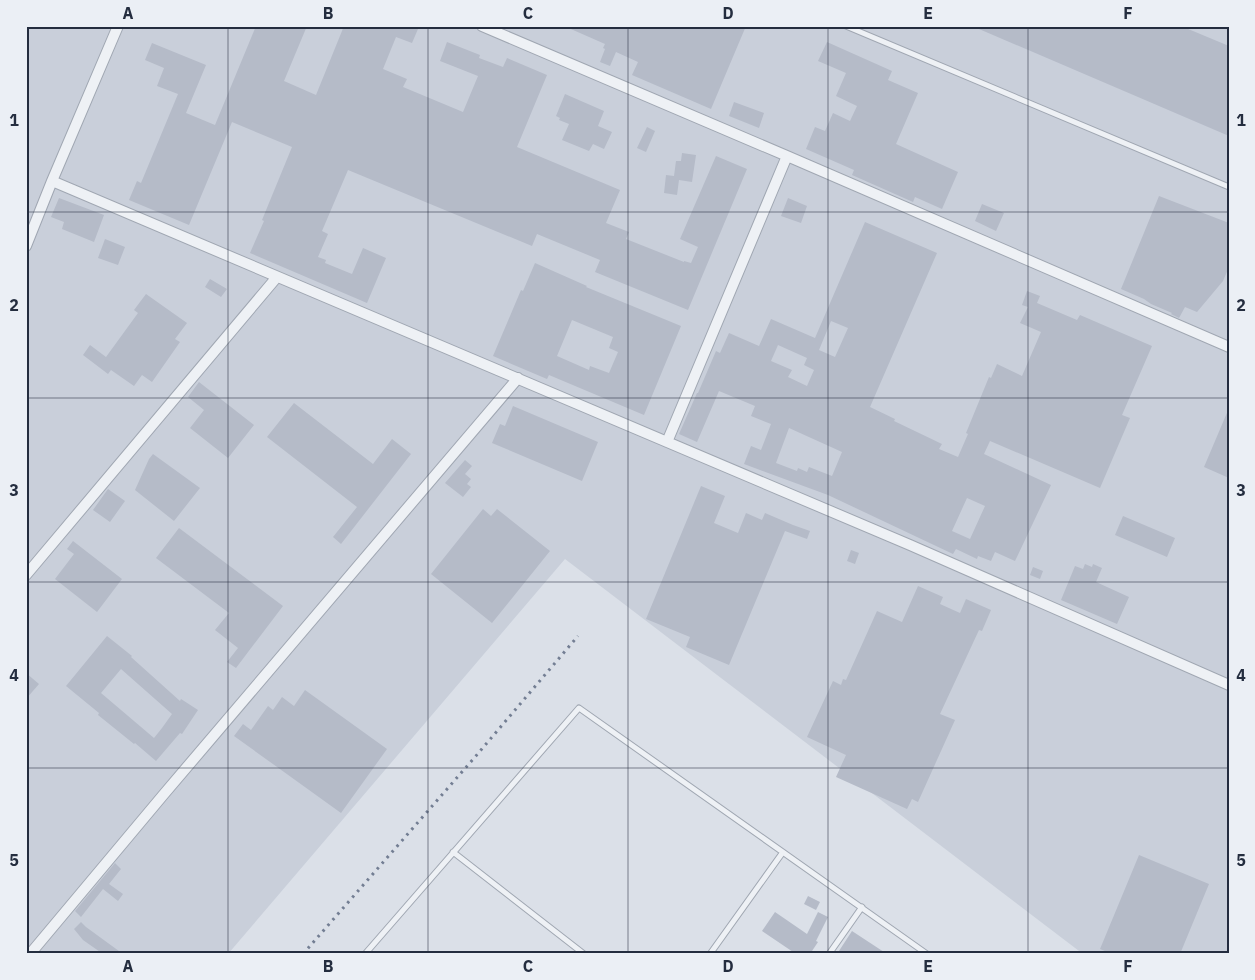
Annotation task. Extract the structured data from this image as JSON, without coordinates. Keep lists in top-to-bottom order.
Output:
{
  "grid": {
    "columns": [
      "A",
      "B",
      "C",
      "D",
      "E",
      "F"
    ],
    "rows": [
      "1",
      "2",
      "3",
      "4",
      "5"
    ]
  }
}
